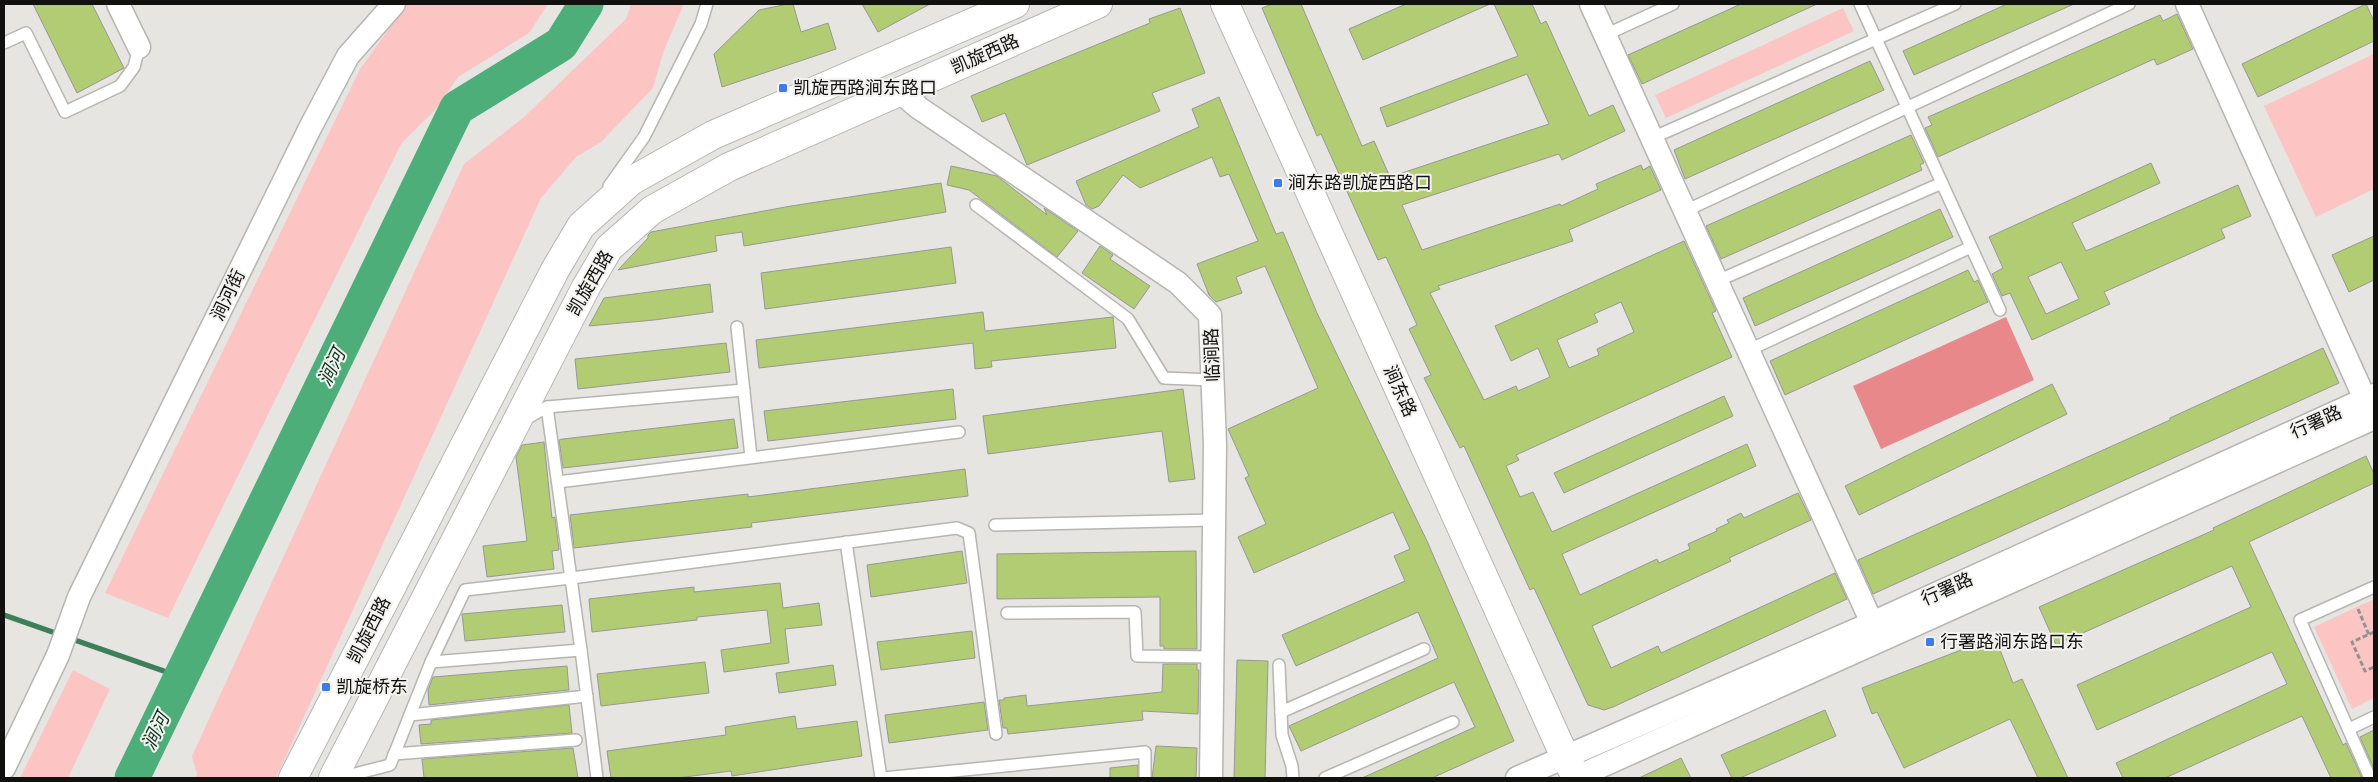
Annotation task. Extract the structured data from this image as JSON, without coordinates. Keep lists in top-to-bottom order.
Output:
{
  "streets": {
    "main road": ["凯旋西路", "涧东路"],
    "street": ["涧河街", "临涧路", "行署路"]
  },
  "crossings": [
    ["凯旋西路", "临涧路"],
    ["涧东路", "行署路"]
  ],
  "water": ["涧河"],
  "places": {
    "transit": [
      "凯旋西路涧东路口",
      "涧东路凯旋西路口",
      "行署路涧东路口东",
      "凯旋桥东"
    ]
  }
}
